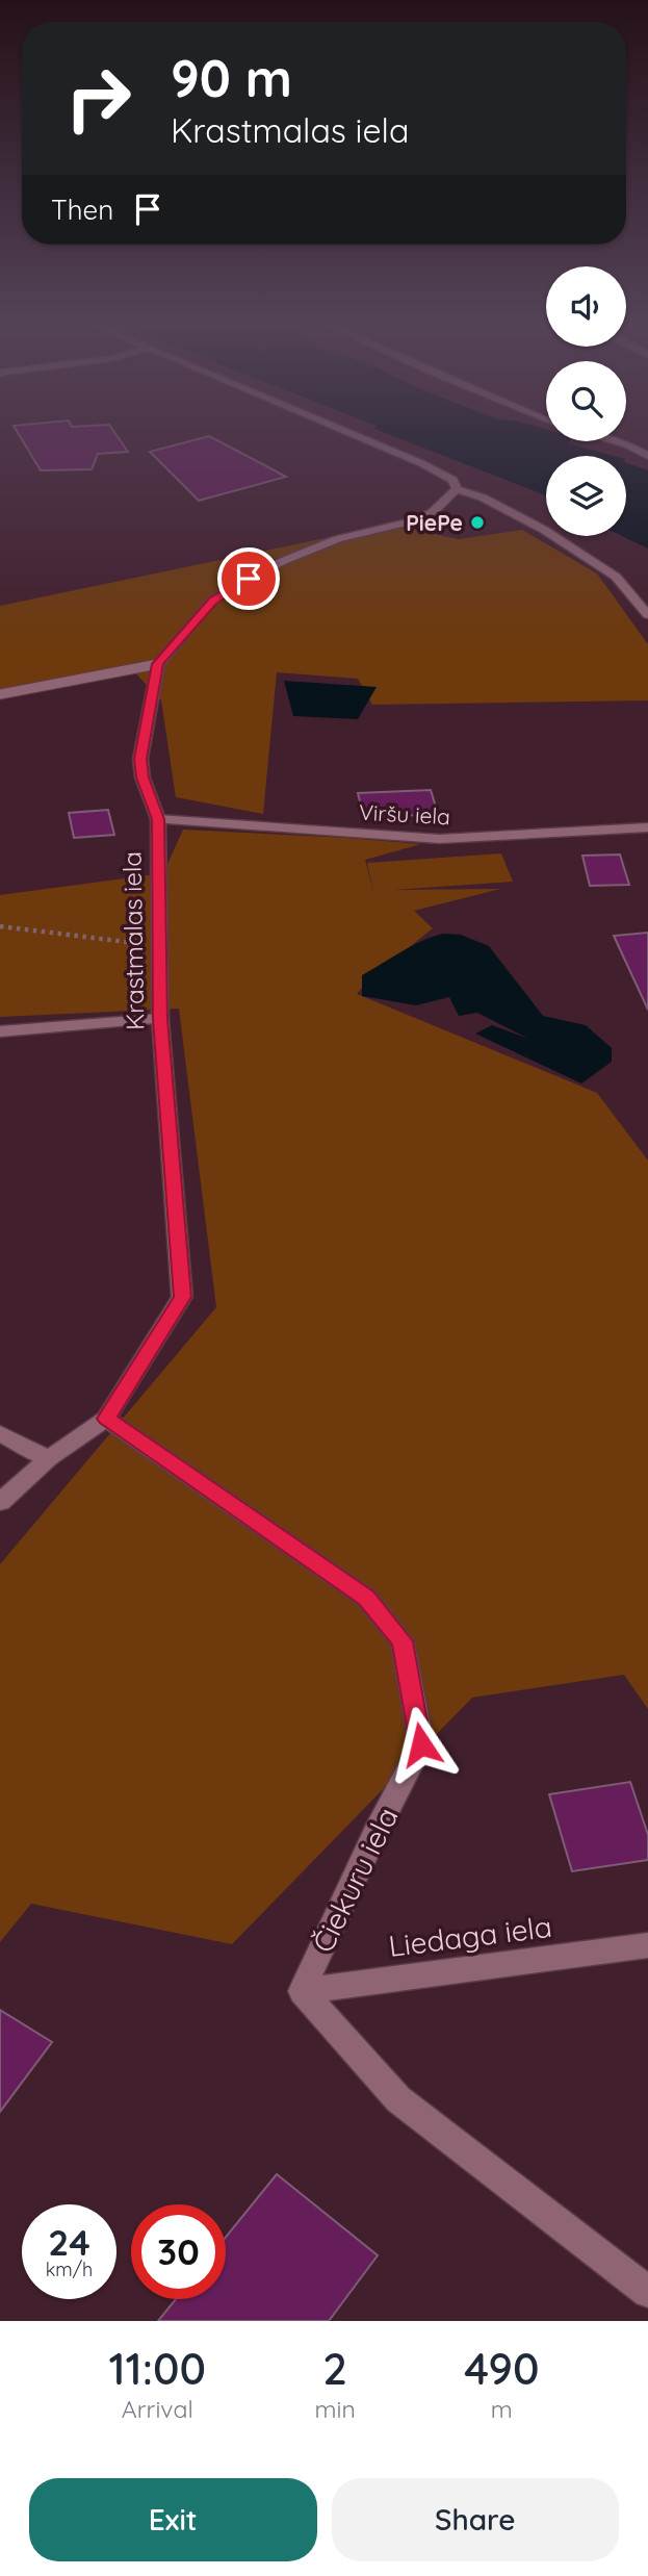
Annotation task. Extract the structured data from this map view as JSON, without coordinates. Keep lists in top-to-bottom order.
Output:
{
  "streets": {
    "street": [
      "Viršu iela",
      "Krastmalas iela",
      "Čiekuru iela",
      "Liedaga iela"
    ]
  },
  "crossings": [
    ["Viršu iela", "Krastmalas iela"],
    ["Krastmalas iela", "Čiekuru iela"],
    ["Čiekuru iela", "Liedaga iela"]
  ],
  "places": ["PiePe"],
  "page": {
    "turn": ["90 m", "Krastmalas iela"],
    "then": "Then",
    "speed": "24 km/h",
    "limit": "30",
    "eta": [
      "11:00",
      "Arrival",
      "2",
      "min",
      "490",
      "m"
    ],
    "buttons": ["Exit", "Share"]
  }
}
